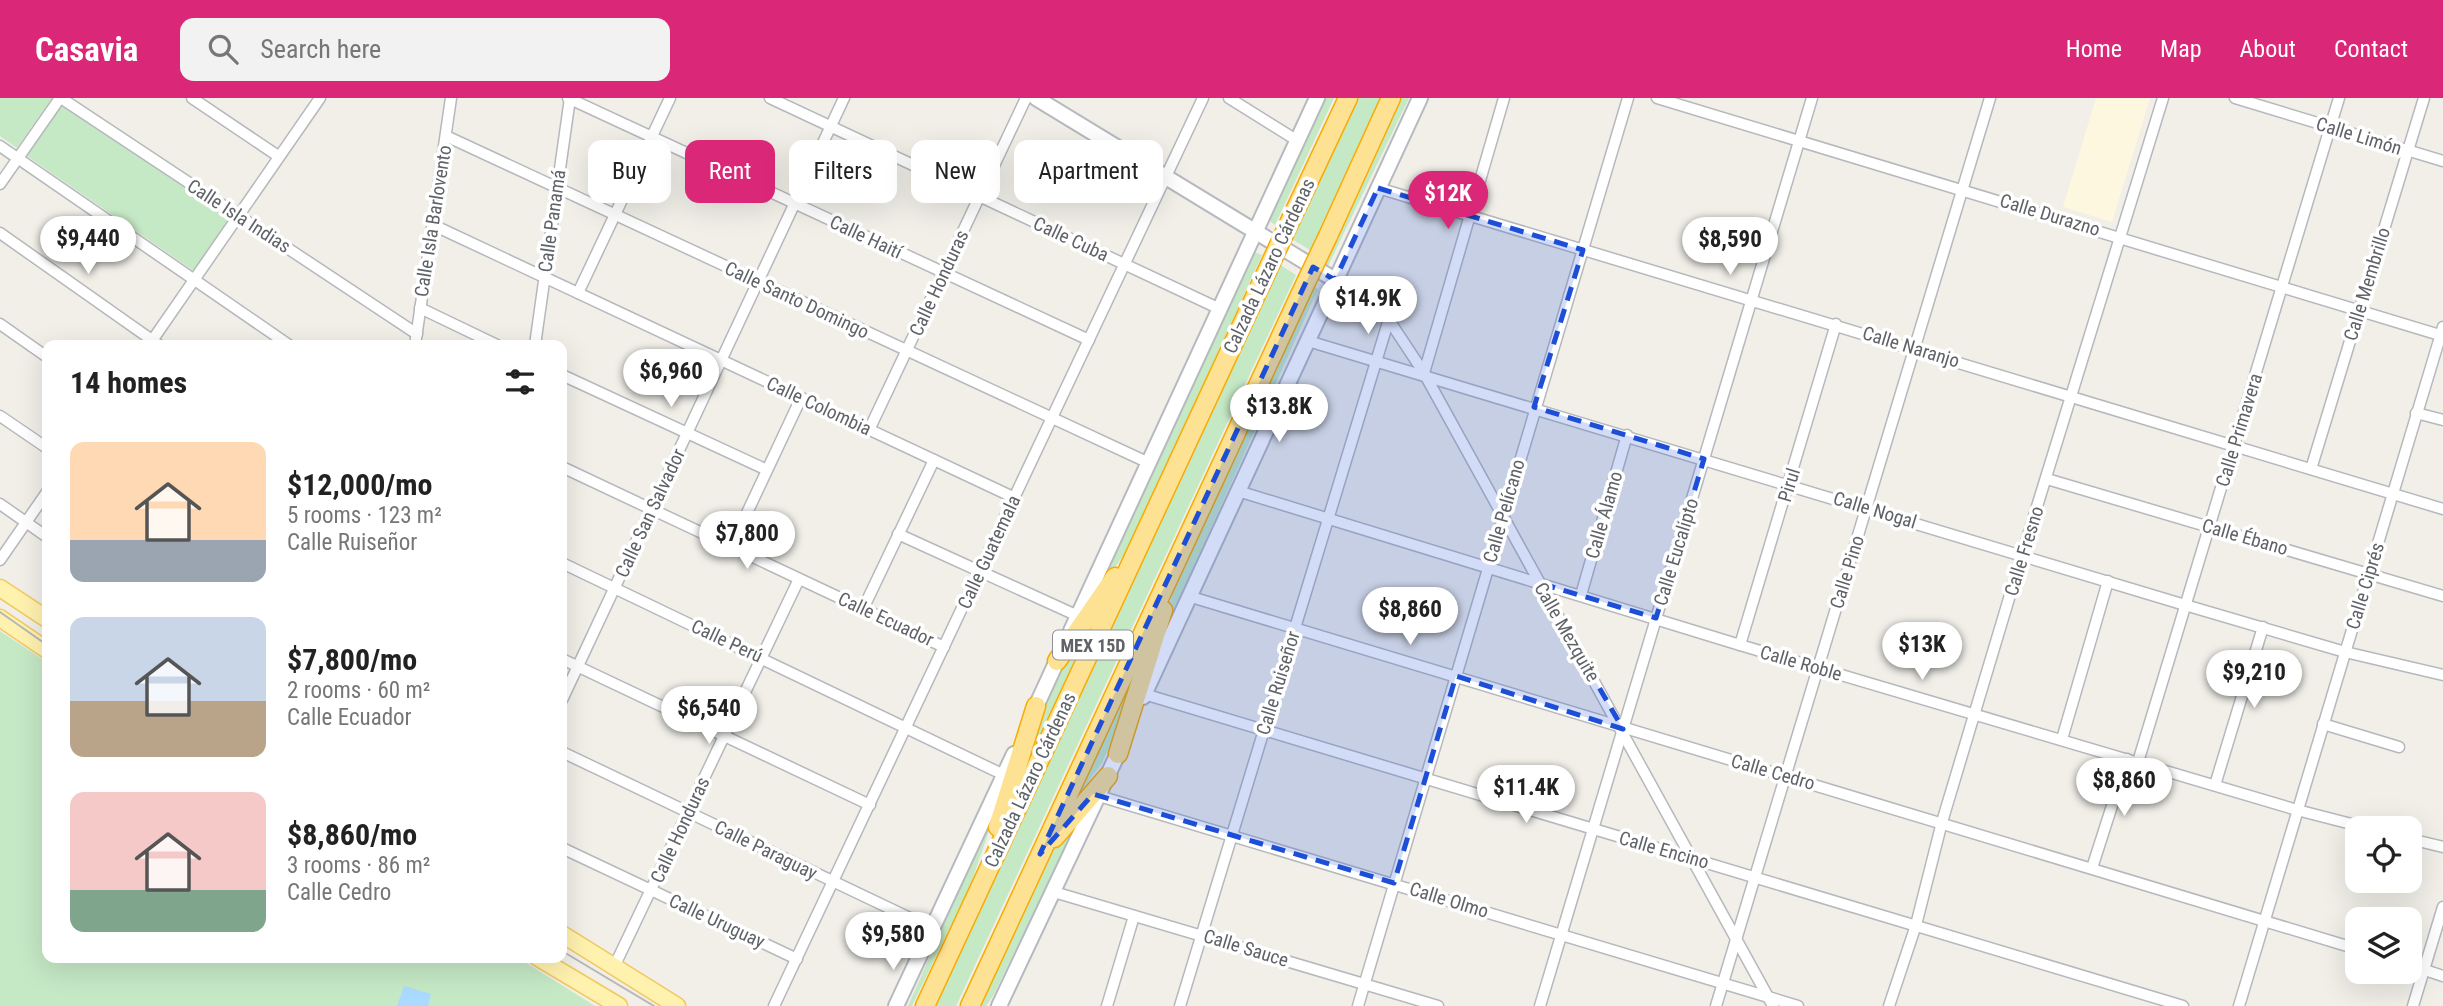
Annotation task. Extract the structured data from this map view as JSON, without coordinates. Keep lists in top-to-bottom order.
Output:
{
  "streets": {
    "highway": ["Calzada Lázaro Cárdenas", "MEX 15D"],
    "street": [
      "Calle Limón",
      "Calle Durazno",
      "Calle Isla Indias",
      "Calle Isla Barlovento",
      "Calle Panamá",
      "Calle Haití",
      "Calle Cuba",
      "Calle Honduras",
      "Calle Membrillo",
      "Calle Santo Domingo",
      "Calle Naranjo",
      "Calle Colombia",
      "Calle Primavera",
      "Pirul",
      "Calle Nogal",
      "Calle Pelícano",
      "Calle San Salvador",
      "Calle Álamo",
      "Calle Ébano",
      "Calle Fresno",
      "Calle Guatemala",
      "Calle Eucalipto",
      "Calle Pino",
      "Calle Ciprés",
      "Calle Ecuador",
      "Calle Mezquite",
      "Calle Perú",
      "Calle Roble",
      "Calle Ruiseñor",
      "Calle Cedro",
      "Calle Paraguay",
      "Calle Encino",
      "Calle Olmo",
      "Calle Uruguay",
      "Calle Sauce"
    ]
  },
  "crossings": [
    ["Calle Limón", "Calle Membrillo"],
    ["Calle Limón", "Calle Primavera"],
    ["Calle Durazno", "Calle Membrillo"],
    ["Calle Durazno", "Calle Primavera"],
    ["Calle Durazno", "Calle Fresno"],
    ["Calle Durazno", "Calle Eucalipto"],
    ["Calle Durazno", "Calle Pino"],
    ["Calle Durazno", "Calle Ciprés"],
    ["Calle Isla Barlovento", "Calle Santo Domingo"],
    ["Calle Isla Barlovento", "Calle Colombia"],
    ["Calle Panamá", "Calle Haití"],
    ["Calle Panamá", "Calle Santo Domingo"],
    ["Calle Panamá", "Calle Colombia"],
    ["Calle Haití", "Calle Honduras"],
    ["Calle Haití", "Calle San Salvador"],
    ["Calle Haití", "Calle Guatemala"],
    ["Calle Cuba", "Calzada Lázaro Cárdenas"],
    ["Calle Cuba", "Calle San Salvador"],
    ["Calle Cuba", "Calle Guatemala"],
    ["Calzada Lázaro Cárdenas", "Calle Santo Domingo"],
    ["Calzada Lázaro Cárdenas", "Calle Perú"],
    ["Calzada Lázaro Cárdenas", "Calle Paraguay"],
    ["Calle Honduras", "Calle Santo Domingo"],
    ["Calle Honduras", "Calle Colombia"],
    ["Calle Honduras", "Calle Ecuador"],
    ["Calle Honduras", "Calle Perú"],
    ["Calle Honduras", "Calle Paraguay"],
    ["Calle Honduras", "Calle Uruguay"],
    ["Calle Membrillo", "Calle Naranjo"],
    ["Calle Santo Domingo", "Calle San Salvador"],
    ["Calle Santo Domingo", "Calle Guatemala"],
    ["Calle Naranjo", "Calle Primavera"],
    ["Calle Naranjo", "Pirul"],
    ["Calle Naranjo", "Calle Pelícano"],
    ["Calle Naranjo", "Calle Fresno"],
    ["Calle Naranjo", "Calle Eucalipto"],
    ["Calle Naranjo", "Calle Pino"],
    ["Calle Naranjo", "Calle Ciprés"],
    ["Calle Colombia", "Calle San Salvador"],
    ["Calle Colombia", "Calle Guatemala"],
    ["Calle Primavera", "Calle Nogal"],
    ["Calle Primavera", "Calle Ébano"],
    ["Calle Primavera", "Calle Roble"],
    ["Calle Primavera", "Calle Cedro"],
    ["Pirul", "Calle Nogal"],
    ["Pirul", "Calle Roble"],
    ["Calle Nogal", "Calle Pelícano"],
    ["Calle Nogal", "Calle Álamo"],
    ["Calle Nogal", "Calle Fresno"],
    ["Calle Nogal", "Calle Eucalipto"],
    ["Calle Nogal", "Calle Pino"],
    ["Calle Nogal", "Calle Ciprés"],
    ["Calle Nogal", "Calle Mezquite"],
    ["Calle Nogal", "Calle Ruiseñor"],
    ["Calle Pelícano", "Calle Mezquite"],
    ["Calle Pelícano", "Calle Roble"],
    ["Calle Pelícano", "Calle Cedro"],
    ["Calle Pelícano", "Calle Encino"],
    ["Calle Pelícano", "Calle Olmo"],
    ["Calle Pelícano", "Calle Sauce"],
    ["Calle San Salvador", "Calle Ecuador"],
    ["Calle San Salvador", "Calle Perú"],
    ["Calle Álamo", "Calle Roble"],
    ["Calle Ébano", "Calle Fresno"],
    ["Calle Ébano", "Calle Ciprés"],
    ["Calle Fresno", "Calle Roble"],
    ["Calle Fresno", "Calle Cedro"],
    ["Calle Fresno", "Calle Encino"],
    ["Calle Guatemala", "Calle Ecuador"],
    ["Calle Guatemala", "Calle Perú"],
    ["Calle Guatemala", "Calle Paraguay"],
    ["Calle Guatemala", "Calle Uruguay"],
    ["Calle Eucalipto", "Calle Mezquite"],
    ["Calle Eucalipto", "Calle Roble"],
    ["Calle Eucalipto", "Calle Cedro"],
    ["Calle Eucalipto", "Calle Encino"],
    ["Calle Eucalipto", "Calle Olmo"],
    ["Calle Pino", "Calle Mezquite"],
    ["Calle Pino", "Calle Roble"],
    ["Calle Pino", "Calle Cedro"],
    ["Calle Pino", "Calle Encino"],
    ["Calle Pino", "Calle Olmo"],
    ["Calle Ciprés", "Calle Roble"],
    ["Calle Ciprés", "Calle Cedro"],
    ["Calle Mezquite", "Calle Roble"],
    ["Calle Mezquite", "Calle Ruiseñor"],
    ["Calle Mezquite", "Calle Cedro"],
    ["Calle Mezquite", "Calle Encino"],
    ["Calle Mezquite", "Calle Olmo"],
    ["Calle Roble", "Calle Ruiseñor"],
    ["Calle Ruiseñor", "Calle Cedro"],
    ["Calle Ruiseñor", "Calle Encino"],
    ["Calle Ruiseñor", "Calle Olmo"],
    ["Calle Ruiseñor", "Calle Sauce"]
  ],
  "page": {
    "header": "Casavia",
    "search": "Search here",
    "nav": [
      "Home",
      "Map",
      "About",
      "Contact"
    ],
    "chip": [
      "Buy",
      "Rent",
      "Filters",
      "New",
      "Apartment"
    ],
    "price": [
      "$12K",
      "$9,440",
      "$8,590",
      "$14.9K",
      "$6,960",
      "$13.8K",
      "$7,800",
      "$8,860",
      "$13K",
      "$9,210",
      "$6,540",
      "$8,860",
      "$11.4K",
      "$9,580"
    ],
    "heading": "14 homes",
    "list": [
      {
        "name": "$12,000/mo",
        "note": "5 rooms · 123 m² · Calle Ruiseñor"
      },
      {
        "name": "$7,800/mo",
        "note": "2 rooms · 60 m² · Calle Ecuador"
      },
      {
        "name": "$8,860/mo",
        "note": "3 rooms · 86 m² · Calle Cedro"
      }
    ]
  }
}
